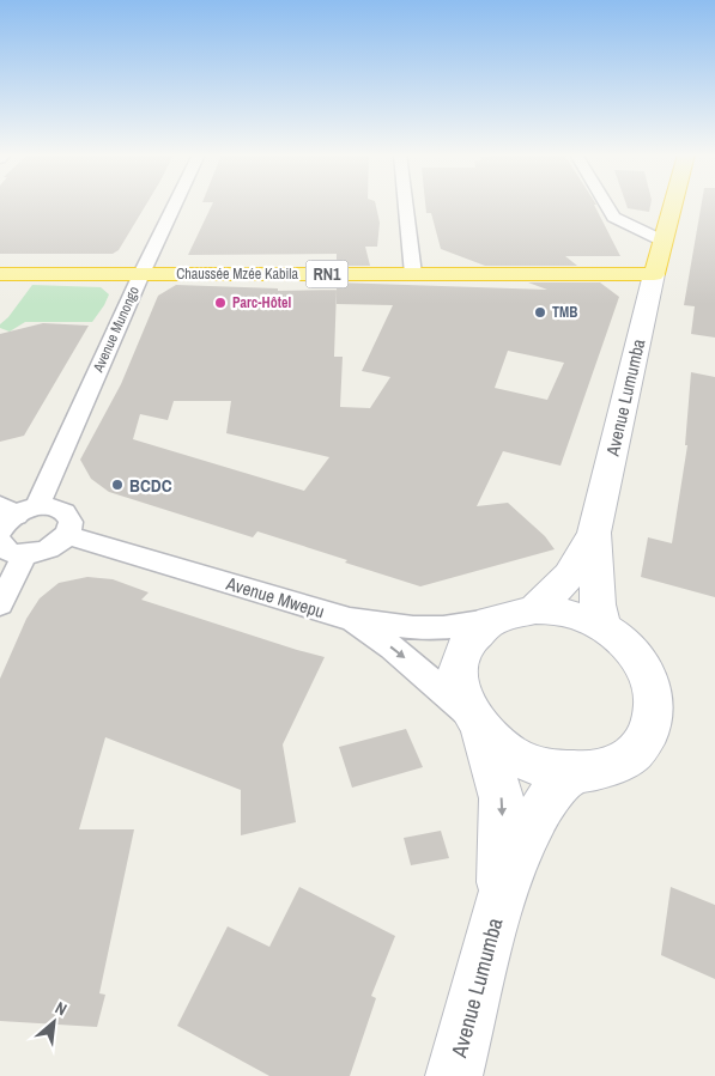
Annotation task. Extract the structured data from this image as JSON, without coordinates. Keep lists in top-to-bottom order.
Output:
{
  "streets": {
    "highway": ["Chaussée Mzée Kabila", "RN1", "Avenue Lumumba"],
    "street": ["Avenue Munongo", "Avenue Mwepu"]
  },
  "crossings": [
    ["Chaussée Mzée Kabila", "Avenue Munongo"],
    ["Chaussée Mzée Kabila", "Avenue Lumumba"],
    ["Avenue Lumumba", "Avenue Mwepu"]
  ],
  "places": ["Parc-Hôtel", "TMB", "BCDC"],
  "north": "top right"
}
